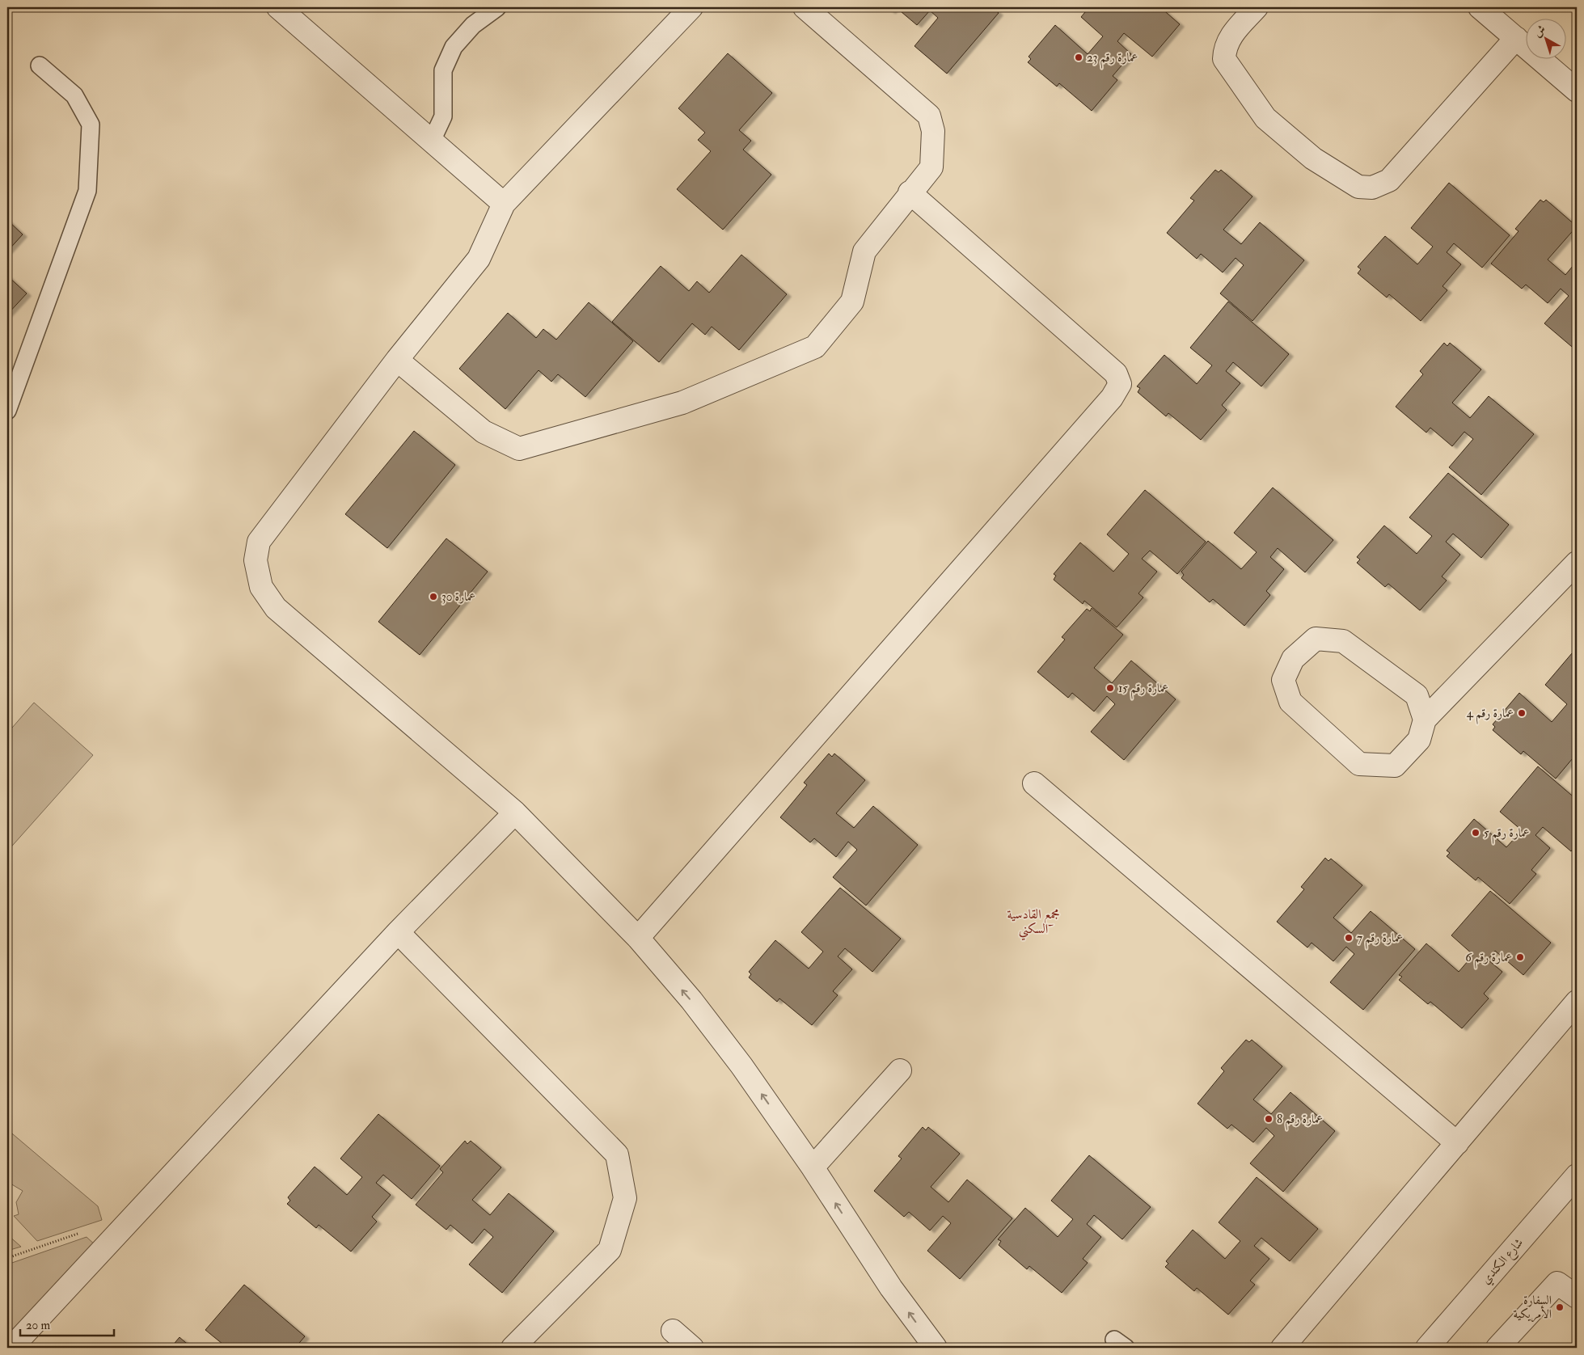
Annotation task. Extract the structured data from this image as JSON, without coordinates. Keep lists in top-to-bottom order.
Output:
{
  "streets": {
    "street": ["شارع الكندي"]
  },
  "districts": ["مجمع القادسية السكني"],
  "places": [
    "عمارة رقم 23",
    "عمارة 30",
    "عمارة رقم 15",
    "عمارة رقم 4",
    "عمارة رقم 5",
    "عمارة رقم 7",
    "عمارة رقم 6",
    "عمارة رقم 8",
    "السفارة الأمريكية"
  ],
  "scale_bar": "20 m",
  "north": "top left"
}
